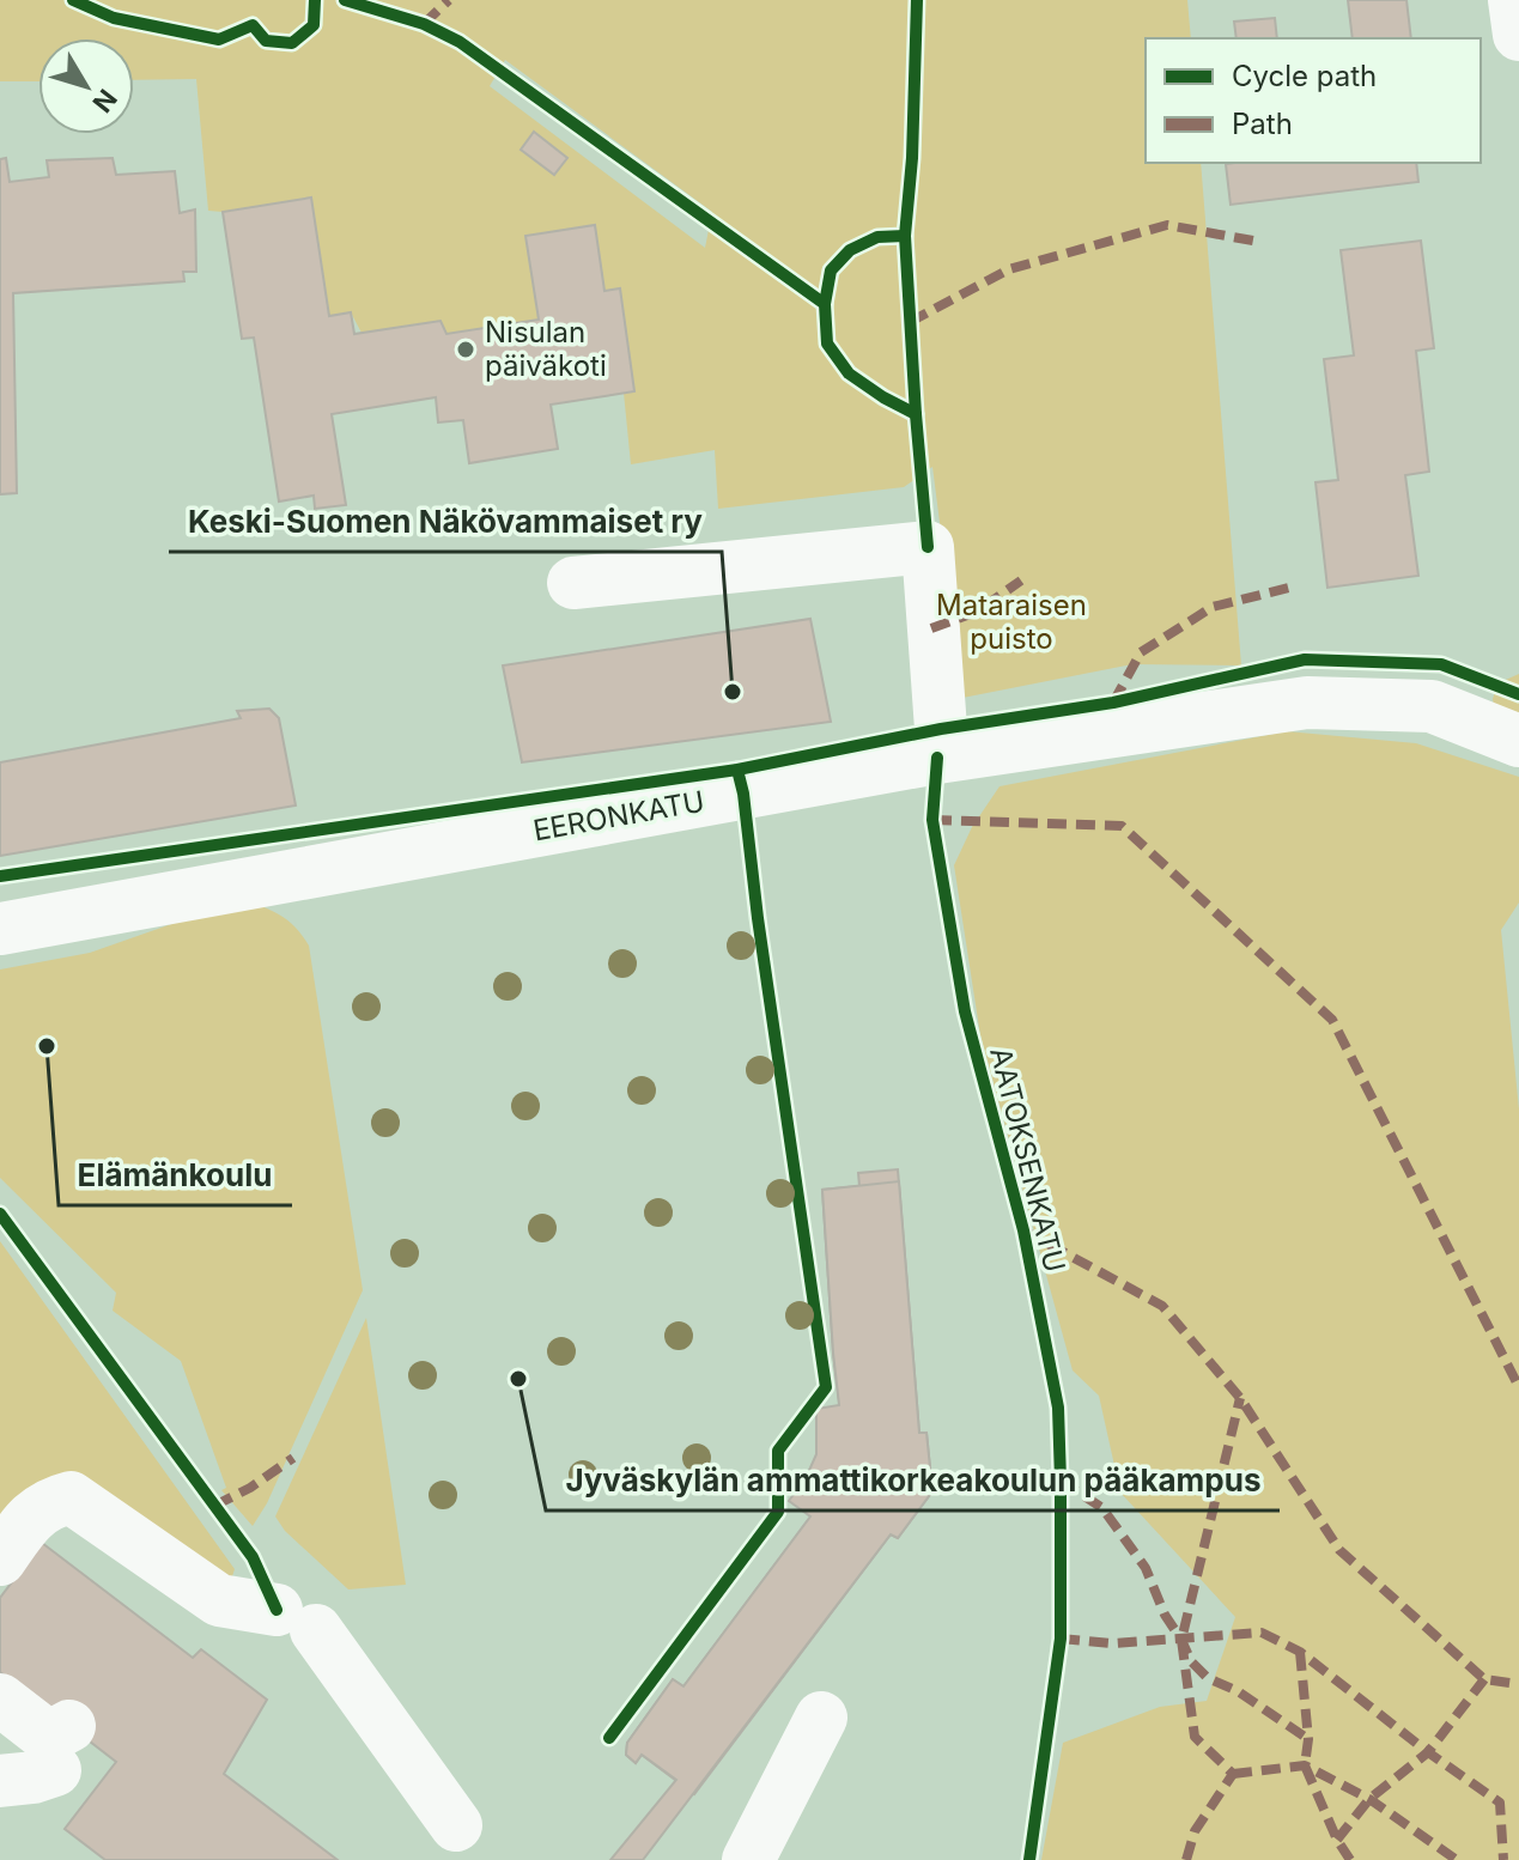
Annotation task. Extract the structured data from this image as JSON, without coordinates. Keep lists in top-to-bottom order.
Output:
{
  "streets": {
    "street": ["EERONKATU"],
    "cycle path": ["AATOKSENKATU"]
  },
  "parks": ["Mataraisen puisto"],
  "places": [
    "Nisulan päiväkoti",
    "Keski-Suomen Näkövammaiset ry",
    "Elämänkoulu",
    "Jyväskylän ammattikorkeakoulun pääkampus"
  ],
  "legend": ["Cycle path", "Path"],
  "north": "bottom right"
}
